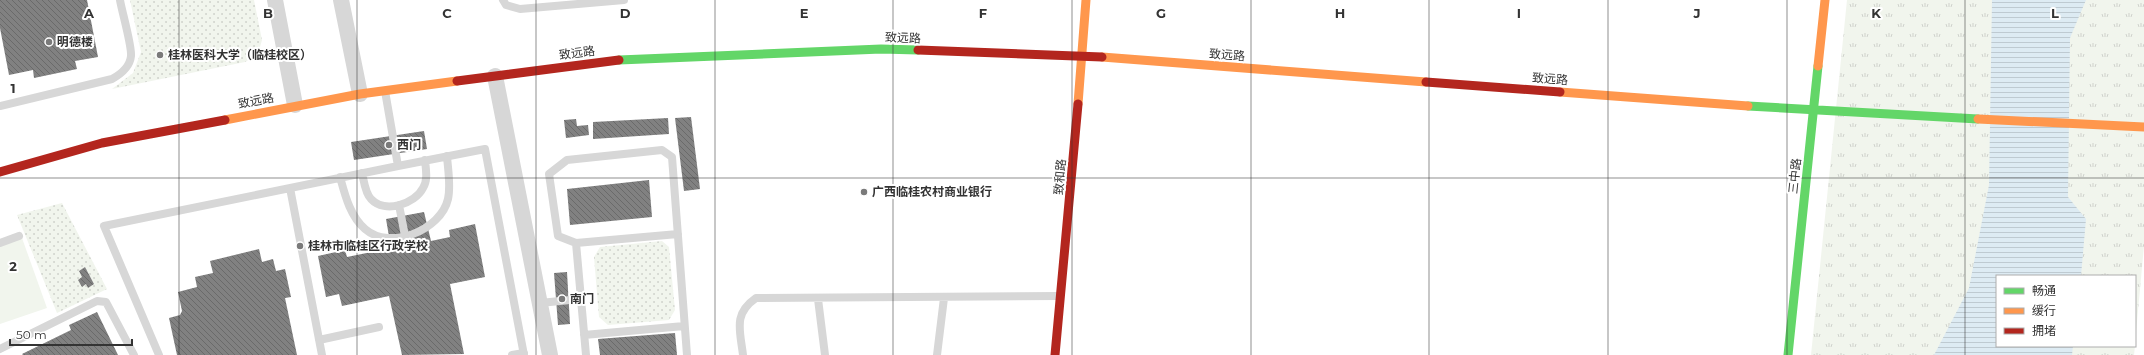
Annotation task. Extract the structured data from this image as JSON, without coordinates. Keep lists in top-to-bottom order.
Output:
{
  "streets": {
    "main road": ["致远路", "三中路", "致和路"]
  },
  "crossings": [
    ["致远路", "三中路"],
    ["致远路", "致和路"]
  ],
  "places": [
    "明德楼",
    "桂林医科大学（临桂校区）",
    "西门",
    "广西临桂农村商业银行",
    "桂林市临桂区行政学校",
    "南门"
  ],
  "legend": ["畅通", "缓行", "拥堵"],
  "scale_bar": "50 m",
  "grid": {
    "columns": [
      "A",
      "B",
      "C",
      "D",
      "E",
      "F",
      "G",
      "H",
      "I",
      "J",
      "K",
      "L"
    ],
    "rows": ["1", "2"]
  }
}
